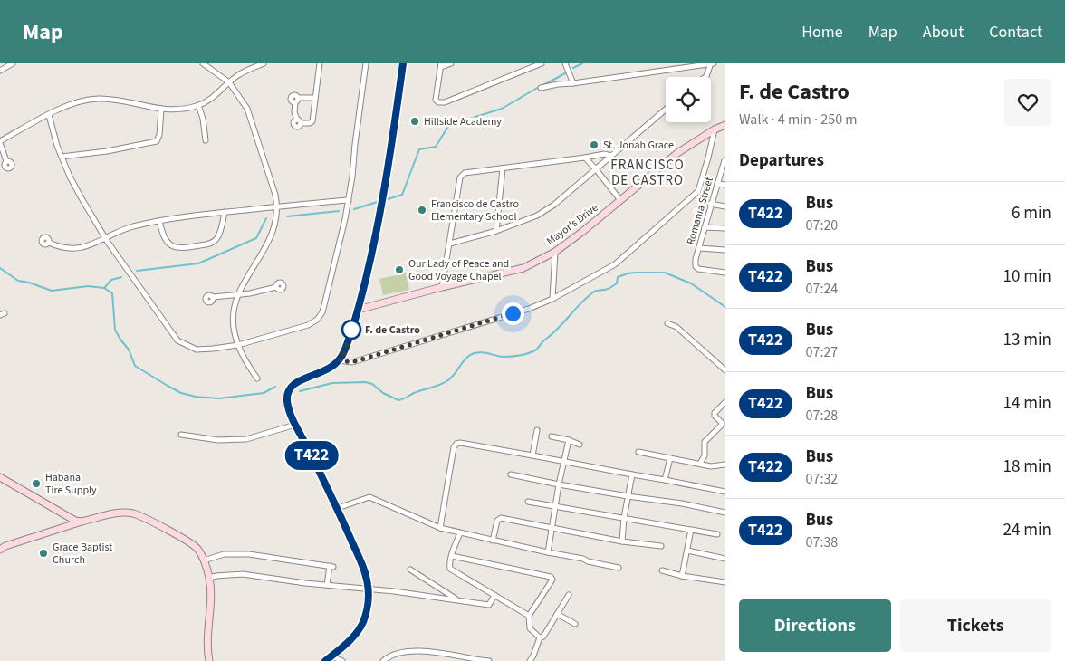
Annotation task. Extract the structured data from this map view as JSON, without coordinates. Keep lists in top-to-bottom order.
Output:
{
  "streets": {
    "main road": ["Mayor's Drive"],
    "street": ["Romania Street"]
  },
  "districts": ["FRANCISCO DE CASTRO"],
  "places": [
    "Hillside Academy",
    "St. Jonah Grace",
    "Francisco de Castro Elementary School",
    "Our Lady of Peace and Good Voyage Chapel",
    "F. de Castro",
    "Habana Tire Supply",
    "Grace Baptist Church"
  ],
  "lines": ["bus line T422"],
  "page": {
    "header": "Map",
    "nav": [
      "Home",
      "Map",
      "About",
      "Contact"
    ],
    "on_map": "T422",
    "heading": [
      ["F. de Castro", "Walk · 4 min · 250 m"],
      "Departures"
    ],
    "list": [
      {
        "mark": "T422",
        "name": "Bus",
        "note": "07:20",
        "value": "6 min"
      },
      {
        "mark": "T422",
        "name": "Bus",
        "note": "07:24",
        "value": "10 min"
      },
      {
        "mark": "T422",
        "name": "Bus",
        "note": "07:27",
        "value": "13 min"
      },
      {
        "mark": "T422",
        "name": "Bus",
        "note": "07:28",
        "value": "14 min"
      },
      {
        "mark": "T422",
        "name": "Bus",
        "note": "07:32",
        "value": "18 min"
      },
      {
        "mark": "T422",
        "name": "Bus",
        "note": "07:38",
        "value": "24 min"
      }
    ],
    "buttons": ["Directions", "Tickets"]
  }
}
